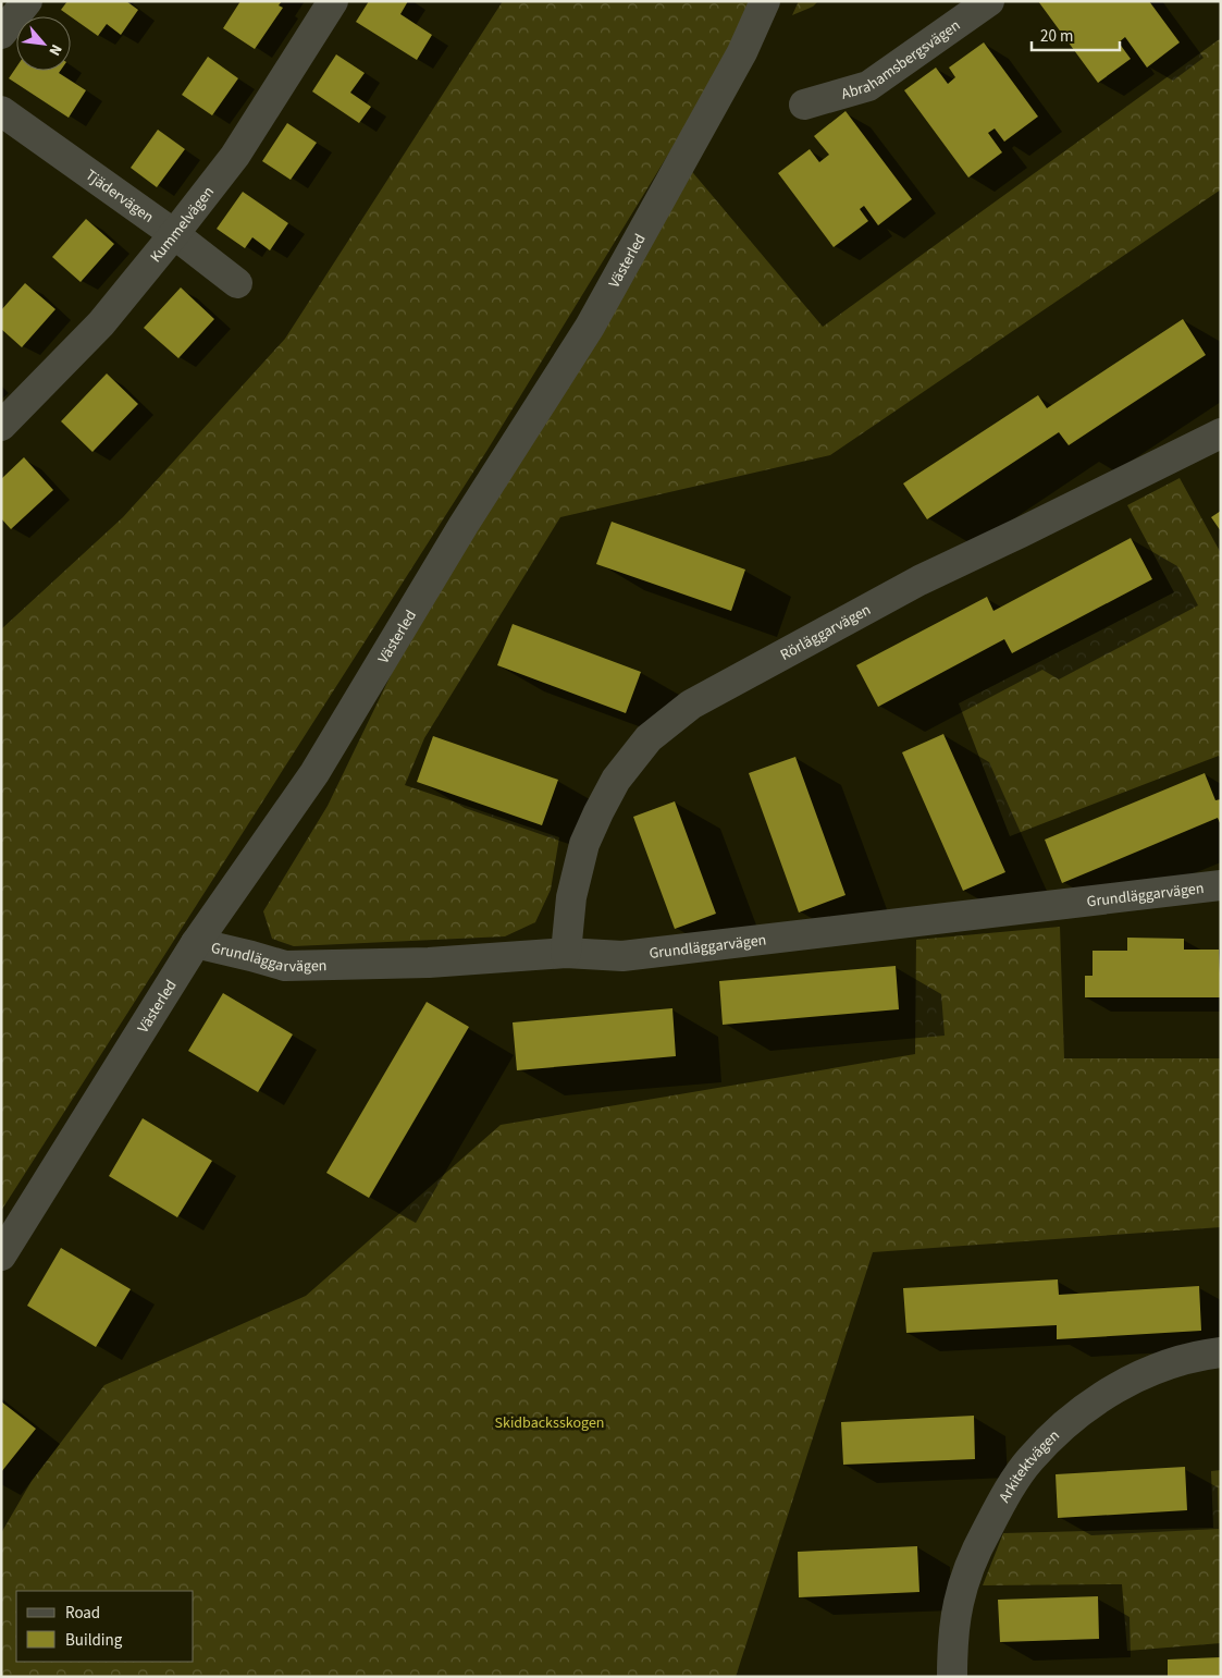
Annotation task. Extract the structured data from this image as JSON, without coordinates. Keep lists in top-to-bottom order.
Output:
{
  "streets": {
    "street": [
      "Abrahamsbergsvägen",
      "Tjädervägen",
      "Kummelvägen",
      "Västerled",
      "Rörläggarvägen",
      "Grundläggarvägen",
      "Arkitektvägen"
    ]
  },
  "crossings": [
    ["Tjädervägen", "Kummelvägen"],
    ["Västerled", "Grundläggarvägen"],
    ["Rörläggarvägen", "Grundläggarvägen"]
  ],
  "parks": ["Skidbacksskogen"],
  "legend": ["Road", "Building"],
  "scale_bar": "20 m",
  "north": "bottom right"
}
